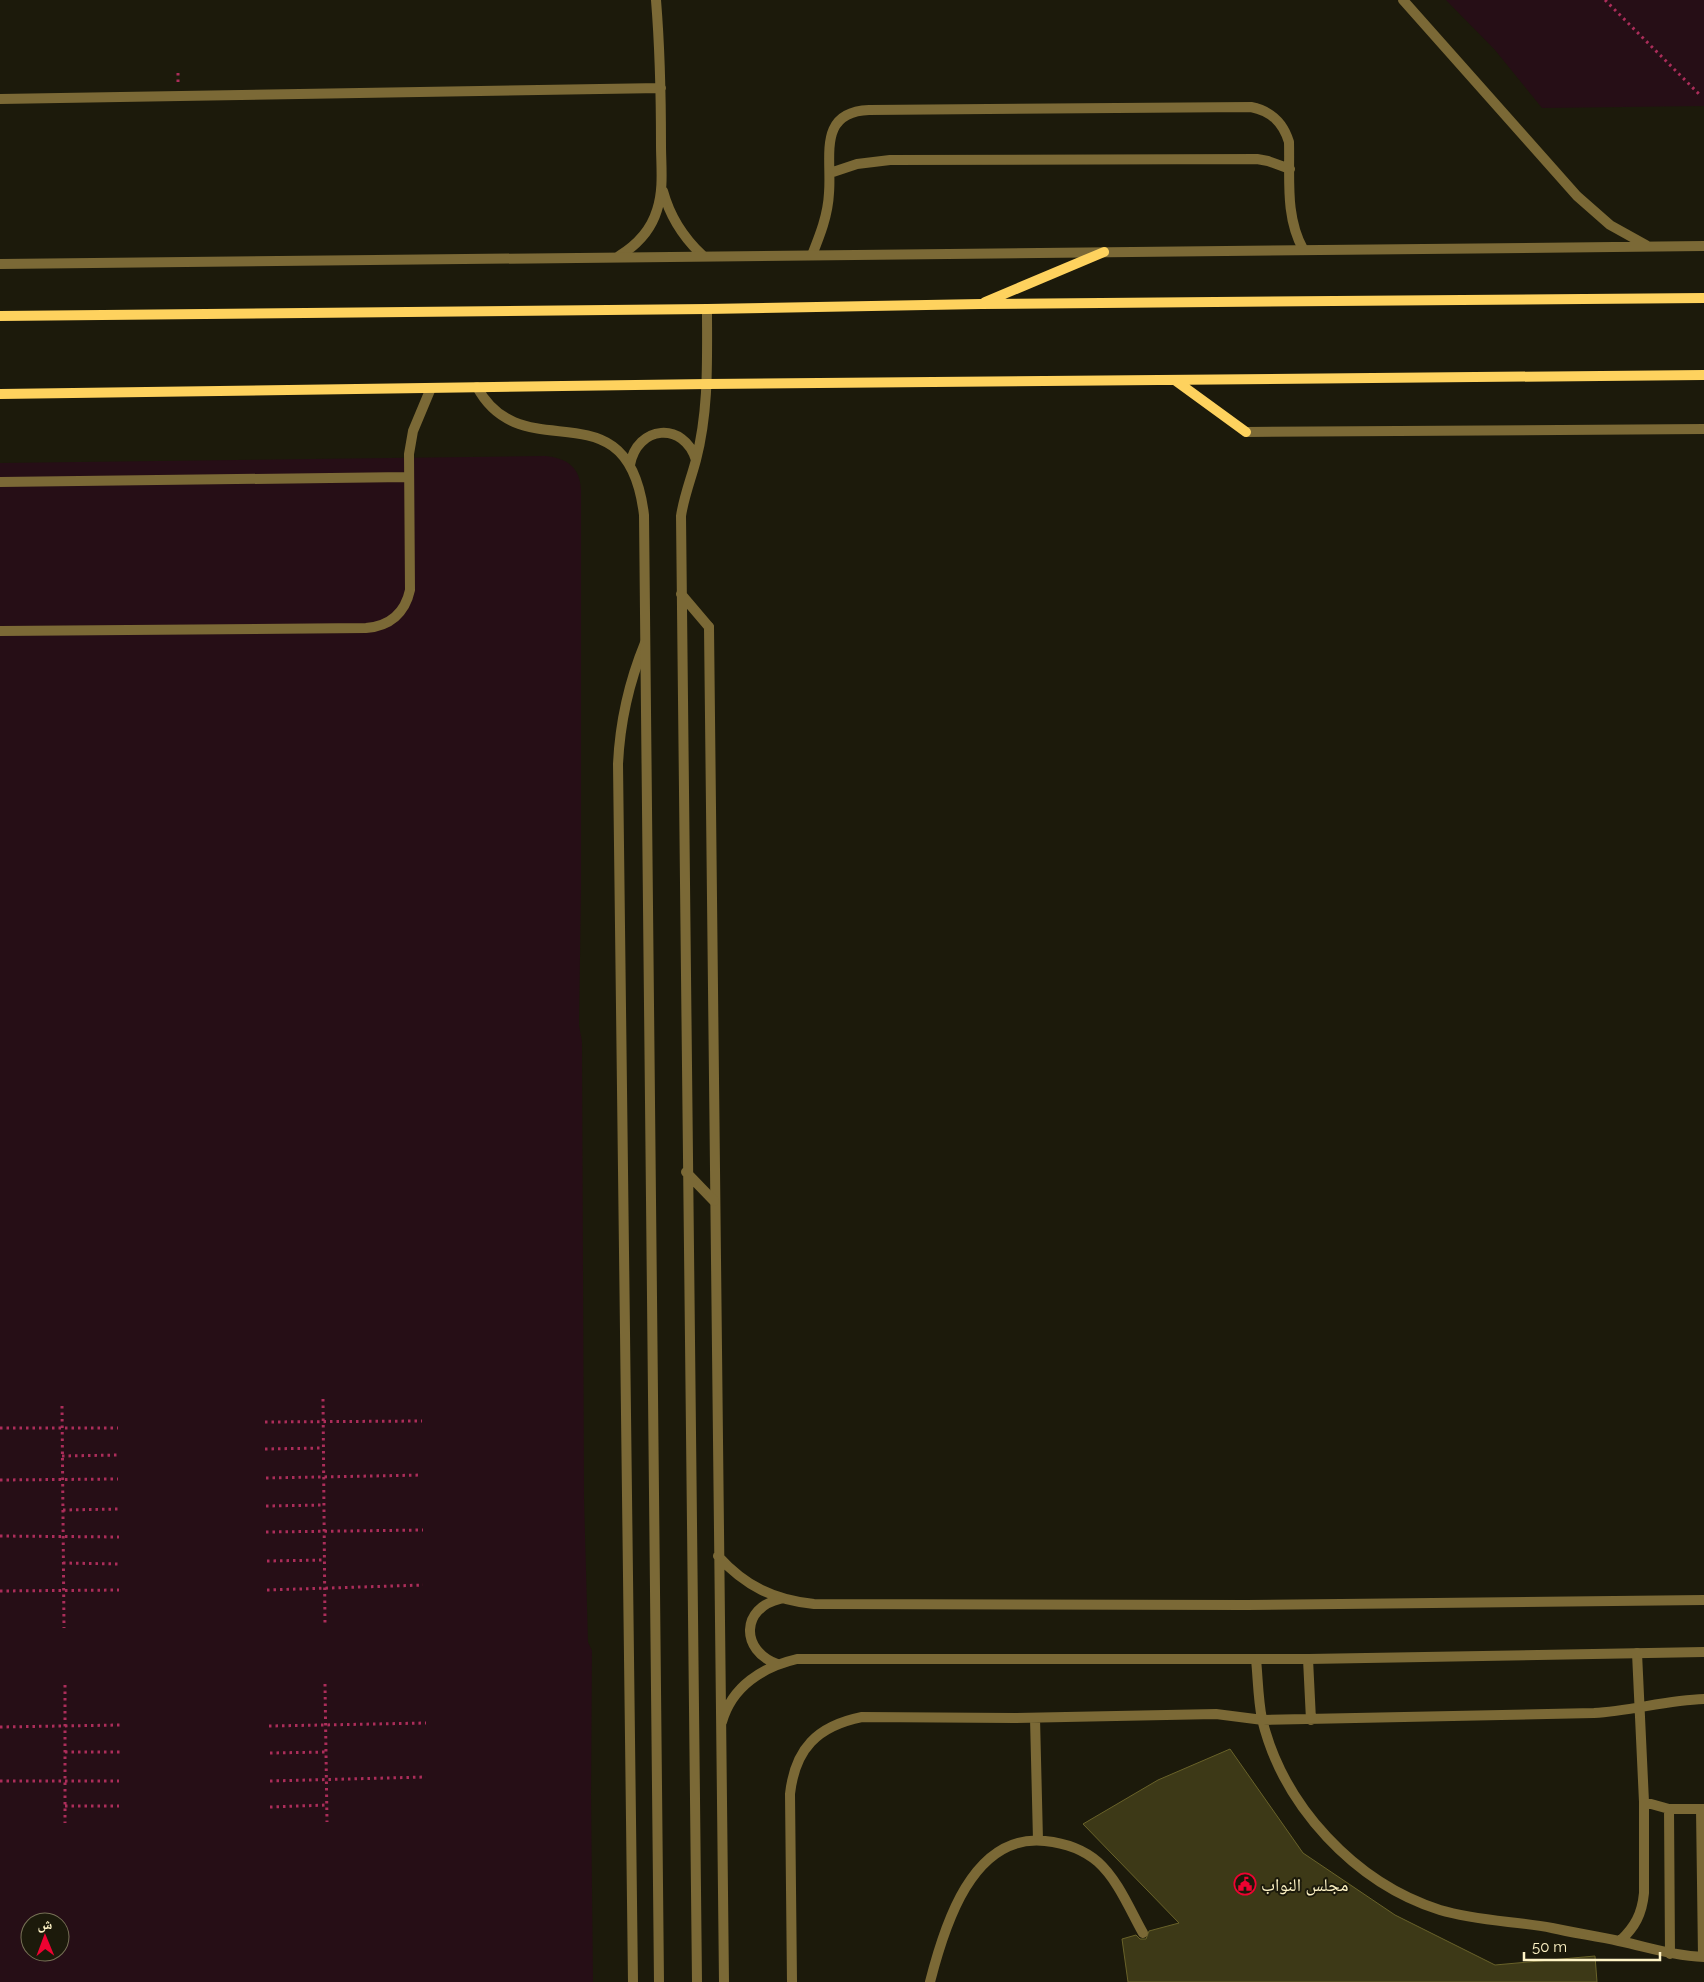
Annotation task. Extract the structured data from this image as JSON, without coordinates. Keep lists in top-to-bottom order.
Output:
{
  "places": {
    "public building": ["مجلس النواب"]
  },
  "scale_bar": "50 m",
  "north": "top"
}
